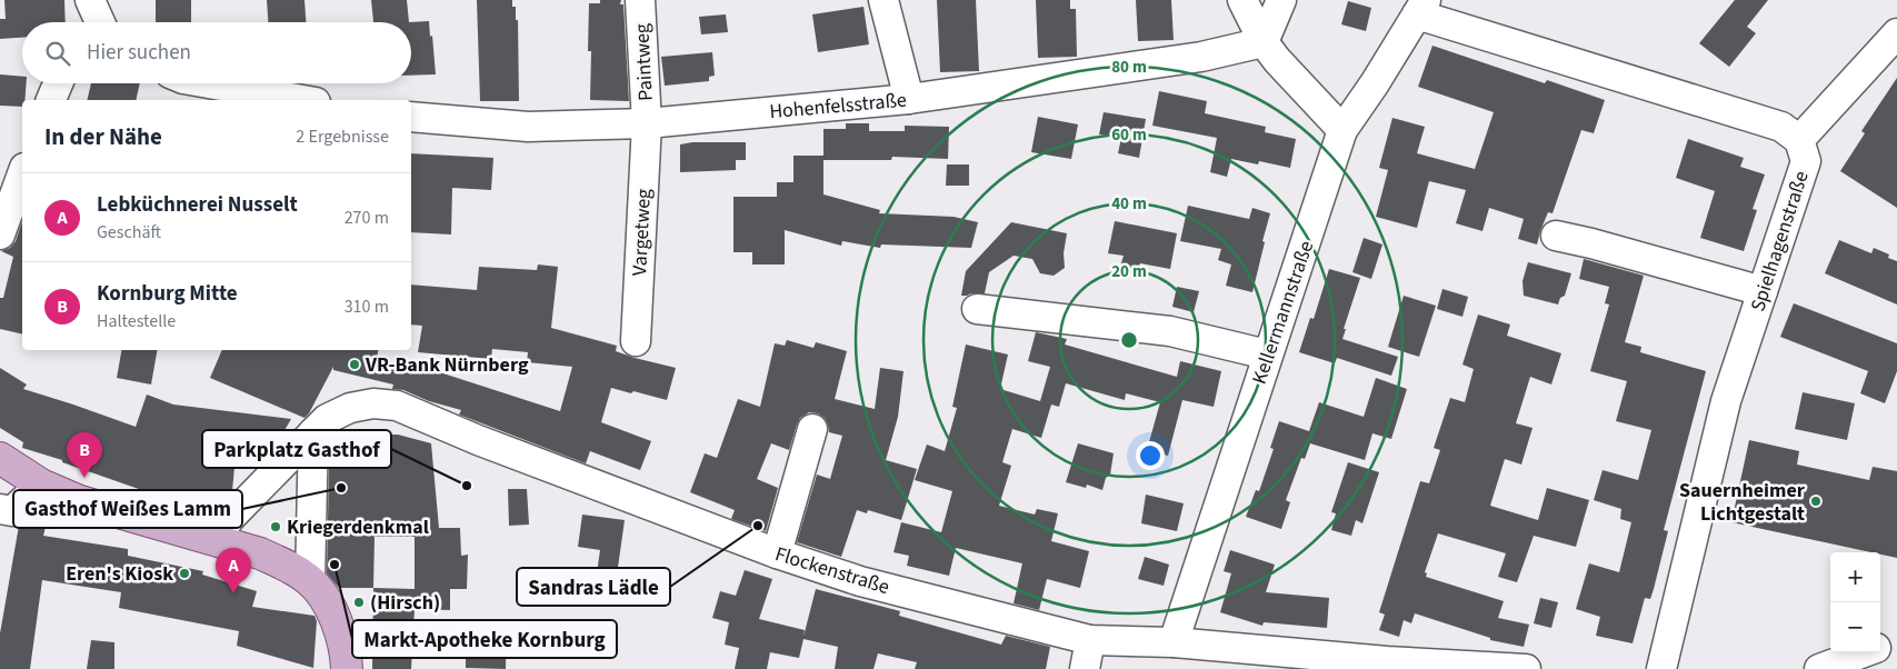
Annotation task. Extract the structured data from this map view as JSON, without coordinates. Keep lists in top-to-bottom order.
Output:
{
  "streets": {
    "street": [
      "Paintweg",
      "Hohenfelsstraße",
      "Vargetweg",
      "Spielhagenstraße",
      "Kellermannstraße",
      "Flockenstraße"
    ]
  },
  "crossings": [
    ["Paintweg", "Hohenfelsstraße"],
    ["Paintweg", "Vargetweg"],
    ["Hohenfelsstraße", "Vargetweg"],
    ["Spielhagenstraße", "Kellermannstraße"],
    ["Kellermannstraße", "Flockenstraße"]
  ],
  "places": [
    "VR-Bank Nürnberg",
    "Parkplatz Gasthof",
    "Gasthof Weißes Lamm",
    "Sauernheimer Lichtgestalt",
    "Sandras Lädle",
    "Kriegerdenkmal",
    "Markt-Apotheke Kornburg",
    "Eren's Kiosk",
    "(Hirsch)"
  ],
  "page": {
    "search": "Hier suchen",
    "heading": ["In der Nähe", "2 Ergebnisse"],
    "list": [
      {
        "mark": "A",
        "name": "Lebküchnerei Nusselt",
        "note": "Geschäft",
        "value": "270 m"
      },
      {
        "mark": "B",
        "name": "Kornburg Mitte",
        "note": "Haltestelle",
        "value": "310 m"
      }
    ],
    "pins": ["B", "A"],
    "map_buttons": ["+", "−"]
  },
  "rings": [
    "80 m",
    "60 m",
    "40 m",
    "20 m"
  ]
}
